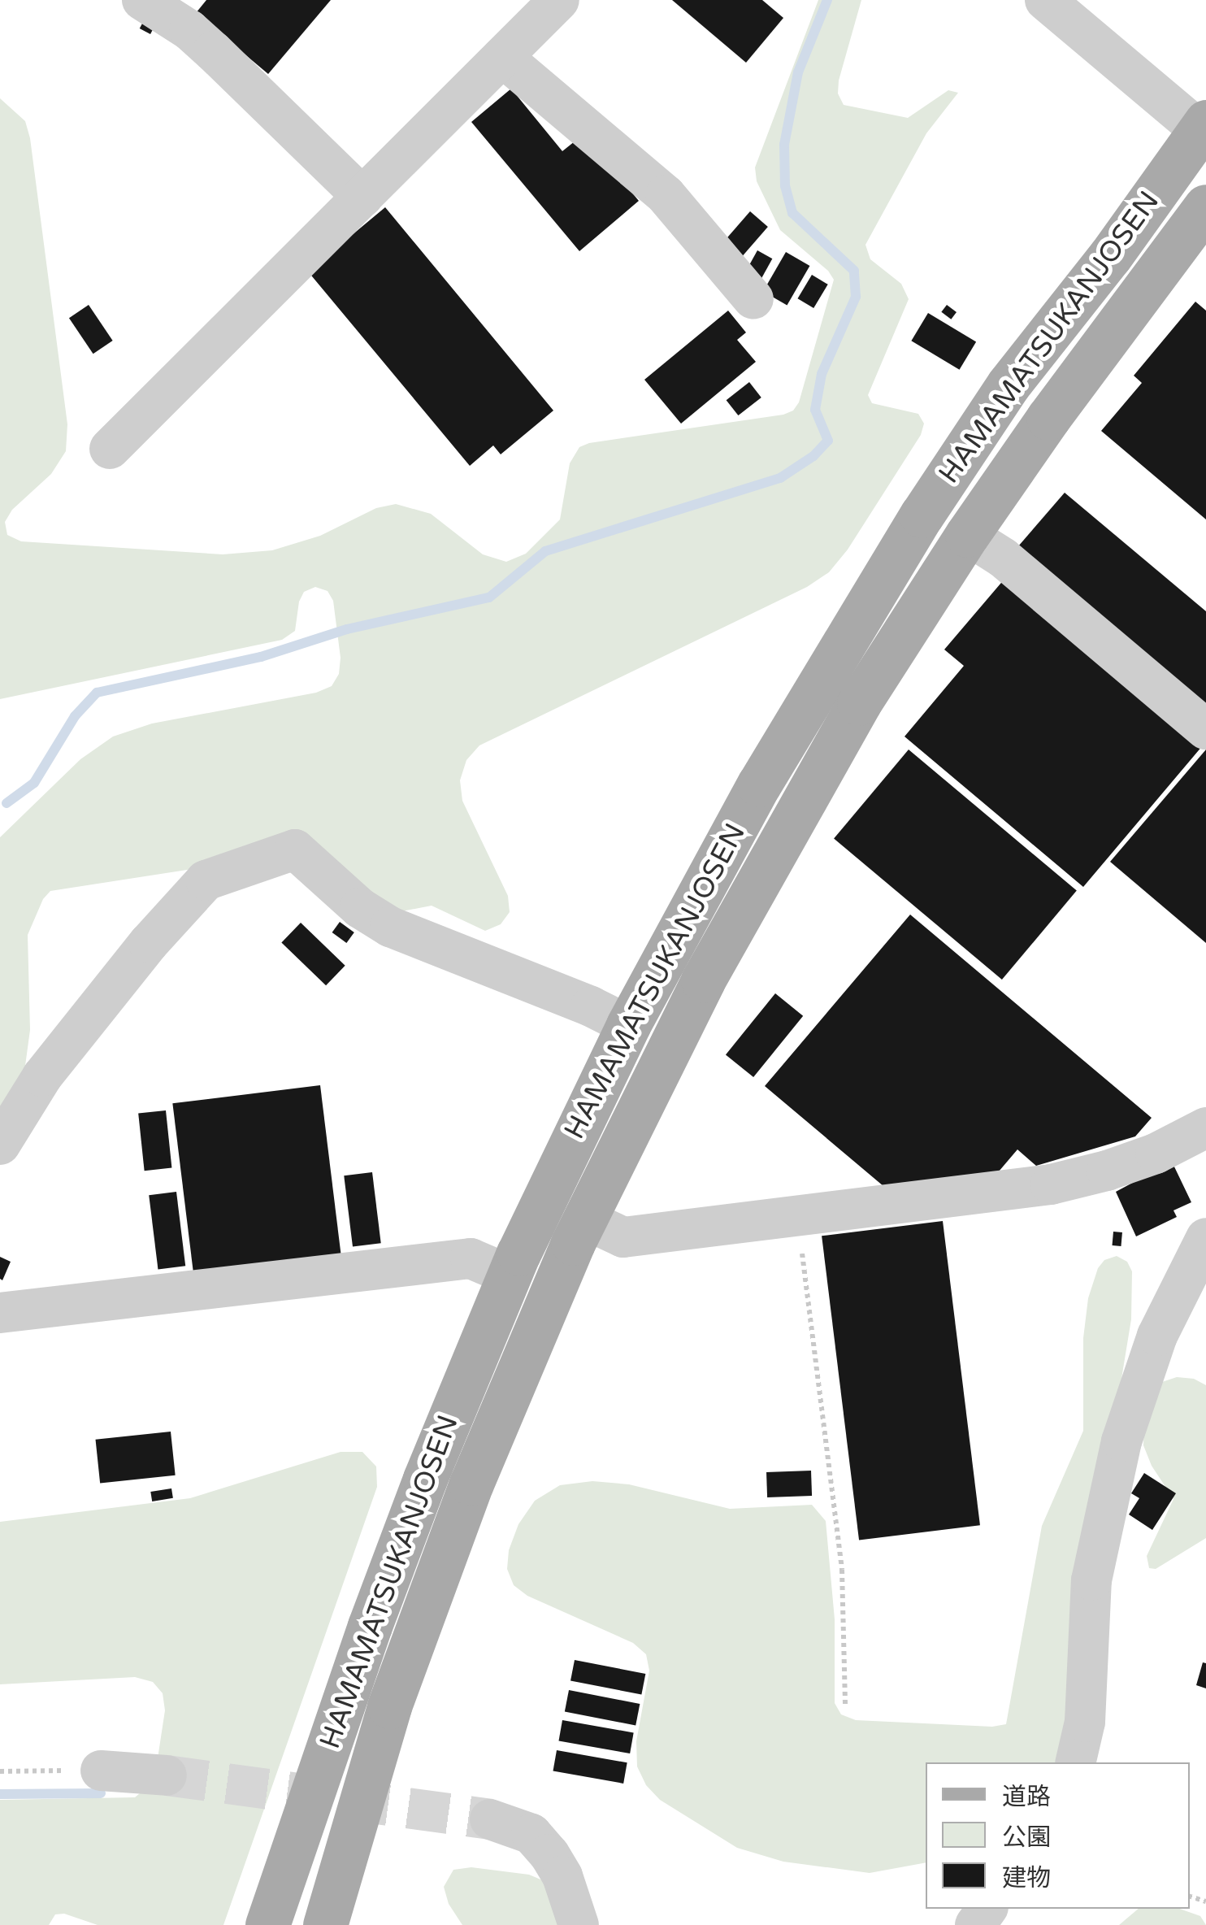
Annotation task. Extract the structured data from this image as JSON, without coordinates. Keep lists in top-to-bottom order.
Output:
{
  "streets": {
    "main road": ["HAMAMATSUKANJOSEN"]
  },
  "legend": ["道路", "公園", "建物"]
}
